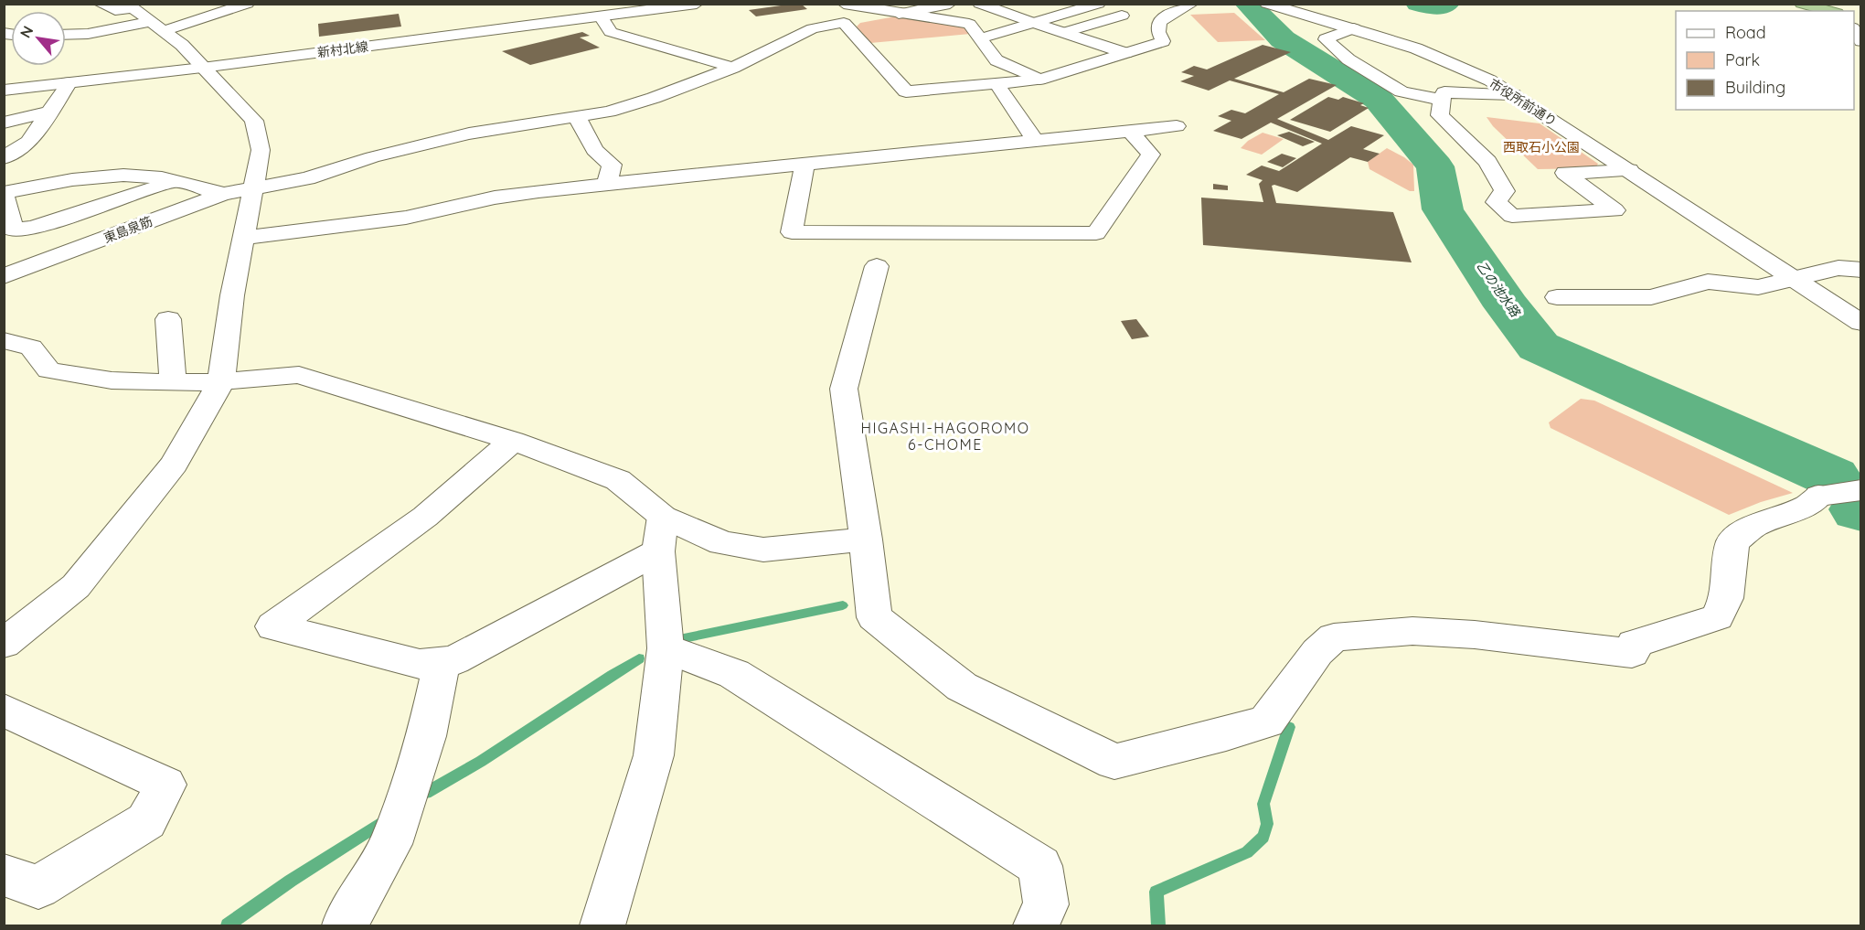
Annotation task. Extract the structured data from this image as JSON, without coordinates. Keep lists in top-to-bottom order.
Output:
{
  "streets": {
    "street": ["新村北線", "市役所前通り", "東島泉筋"]
  },
  "districts": ["HIGASHI-HAGOROMO 6-CHOME"],
  "water": ["乙の池水路"],
  "parks": ["西取石小公園"],
  "legend": ["Road", "Park", "Building"],
  "north": "top left"
}
